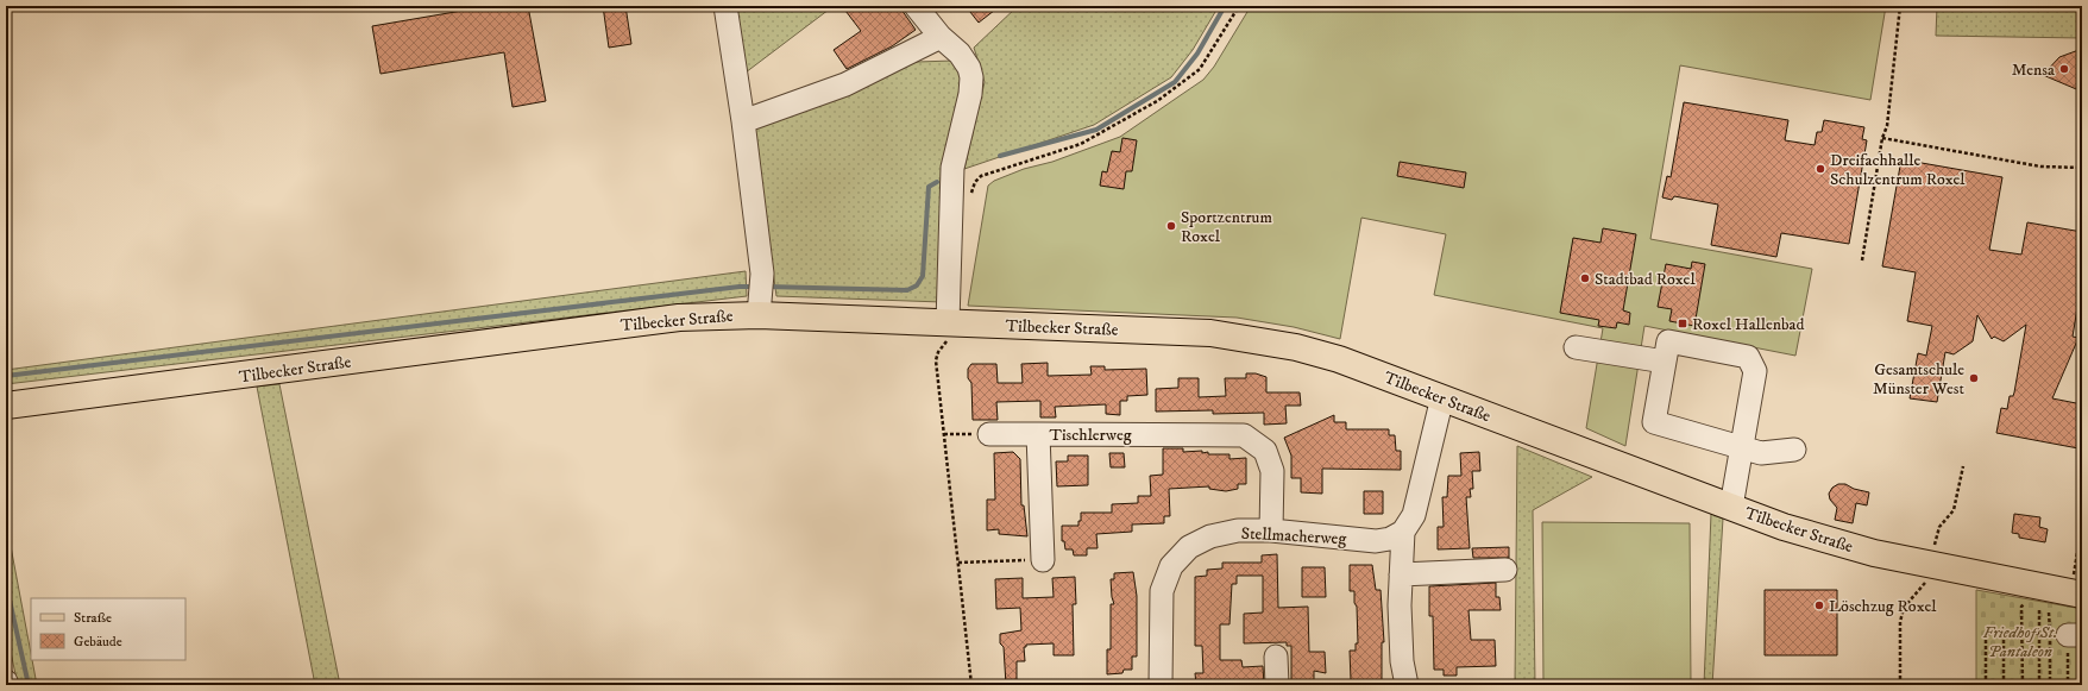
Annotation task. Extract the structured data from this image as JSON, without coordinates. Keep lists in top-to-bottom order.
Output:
{
  "streets": {
    "main road": ["Tilbecker Straße"],
    "street": ["Tischlerweg", "Stellmacherweg"]
  },
  "crossings": [
    ["Tischlerweg", "Stellmacherweg"]
  ],
  "parks": ["Friedhof St. Pantaleon"],
  "places": {
    "other": [
      "Mensa",
      "Dreifachhalle Schulzentrum Roxel",
      "Sportzentrum Roxel",
      "Stadtbad Roxel",
      "Gesamtschule Münster West",
      "Löschzug Roxel"
    ],
    "transit": ["Roxel Hallenbad"]
  },
  "legend": ["Straße", "Gebäude"]
}
